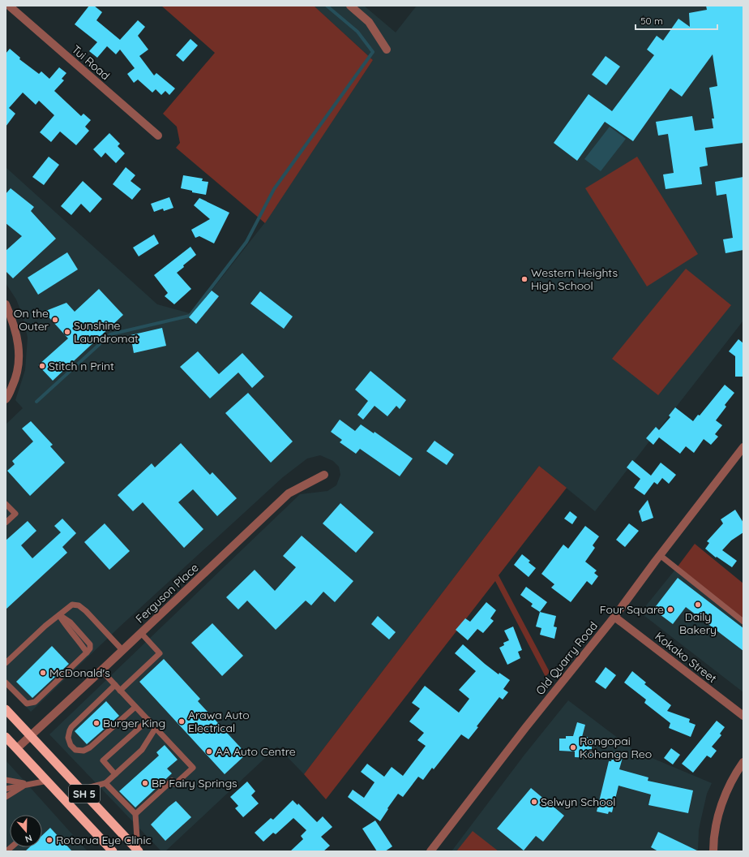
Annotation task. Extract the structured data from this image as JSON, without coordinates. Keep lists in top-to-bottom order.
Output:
{
  "streets": {
    "highway": ["SH 5"],
    "street": [
      "Tui Road",
      "Ferguson Place",
      "Kokako Street",
      "Old Quarry Road"
    ]
  },
  "crossings": [
    ["Ferguson Place", "SH 5"],
    ["Kokako Street", "Old Quarry Road"]
  ],
  "places": [
    "Western Heights High School",
    "On the Outer",
    "Sunshine Laundromat",
    "Stitch n Print",
    "Daily Bakery",
    "Four Square",
    "McDonald's",
    "Arawa Auto Electrical",
    "Burger King",
    "Rongopai Kōhanga Reo",
    "AA Auto Centre",
    "BP Fairy Springs",
    "Selwyn School",
    "Rotorua Eye Clinic"
  ],
  "scale_bar": "50 m",
  "north": "bottom"
}
